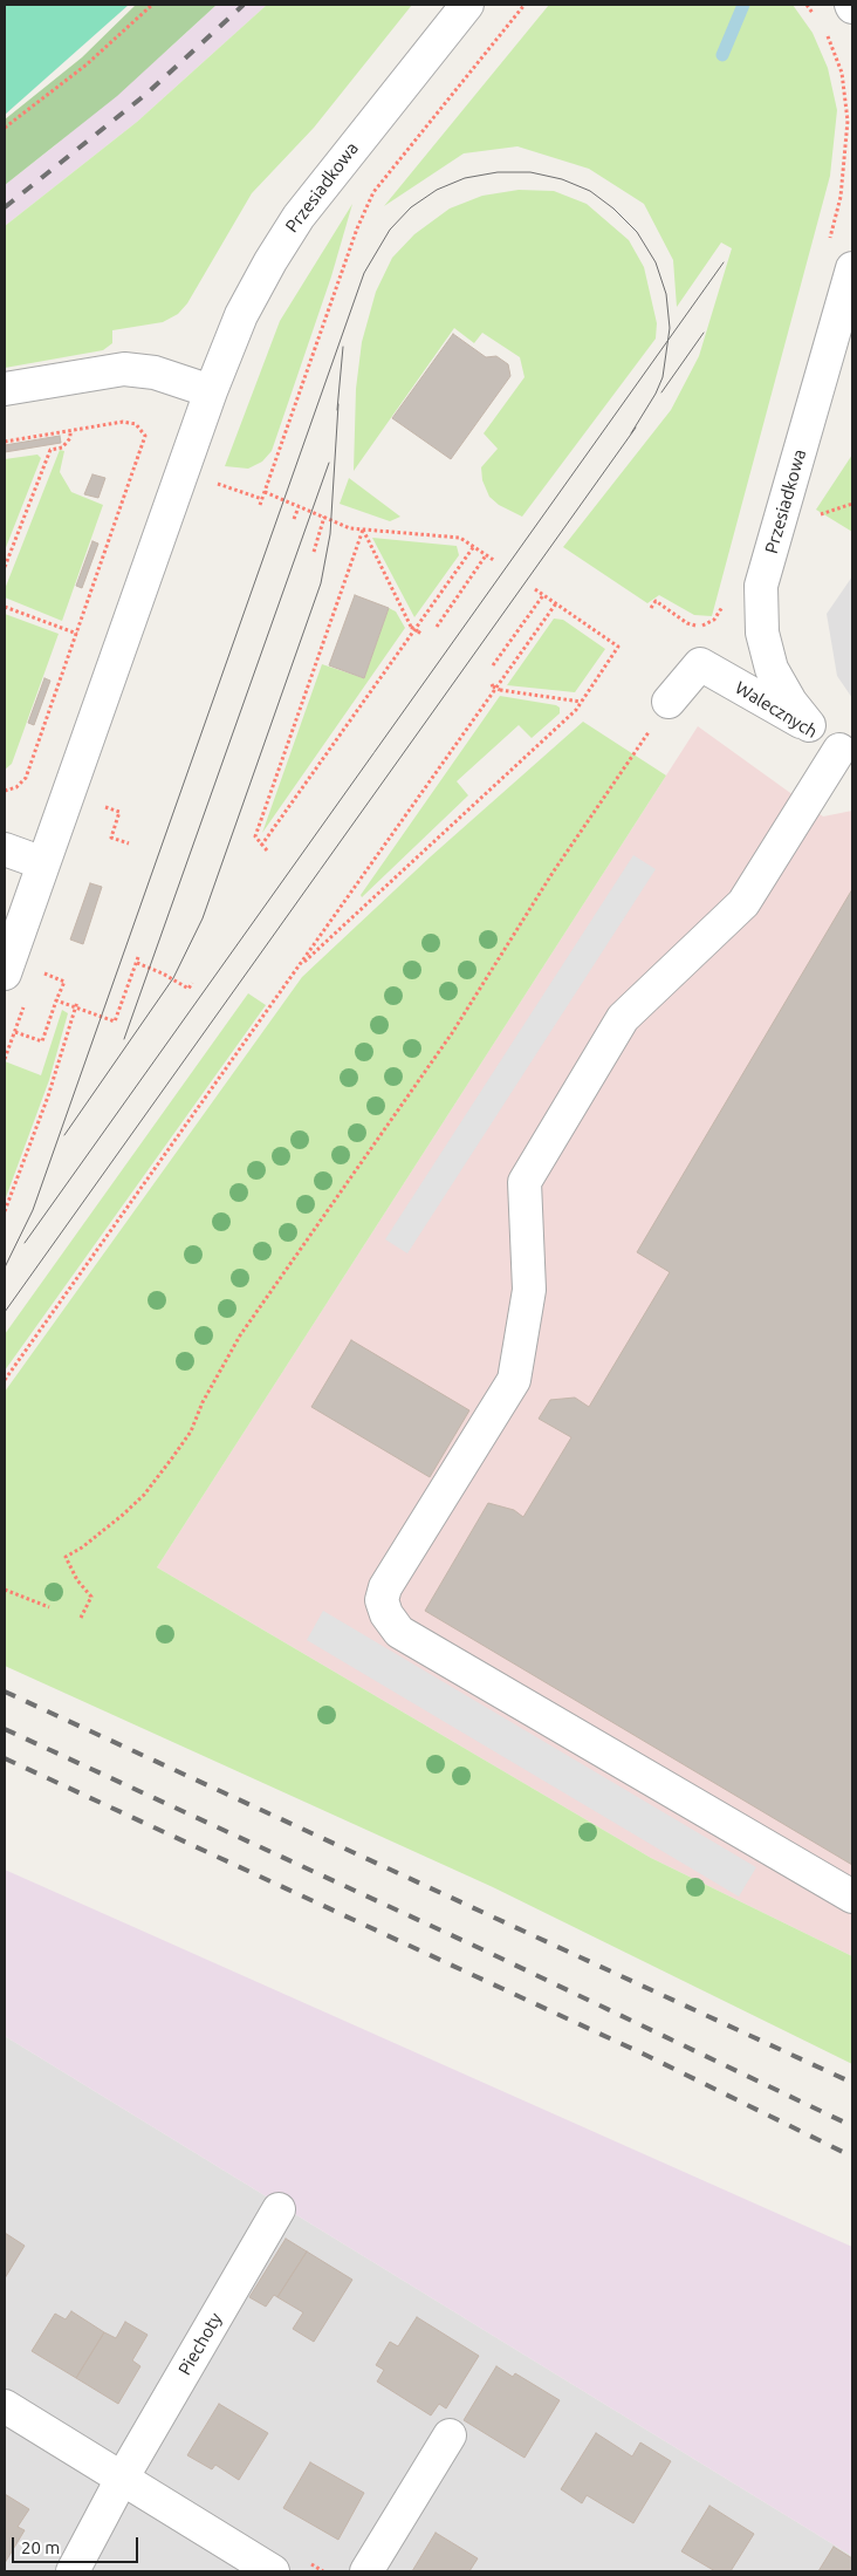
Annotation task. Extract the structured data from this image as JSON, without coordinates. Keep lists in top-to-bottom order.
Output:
{
  "streets": {
    "street": ["Przesiadkowa", "Walecznych", "Piechoty"]
  },
  "crossings": [
    ["Przesiadkowa", "Walecznych"]
  ],
  "scale_bar": "20 m"
}
